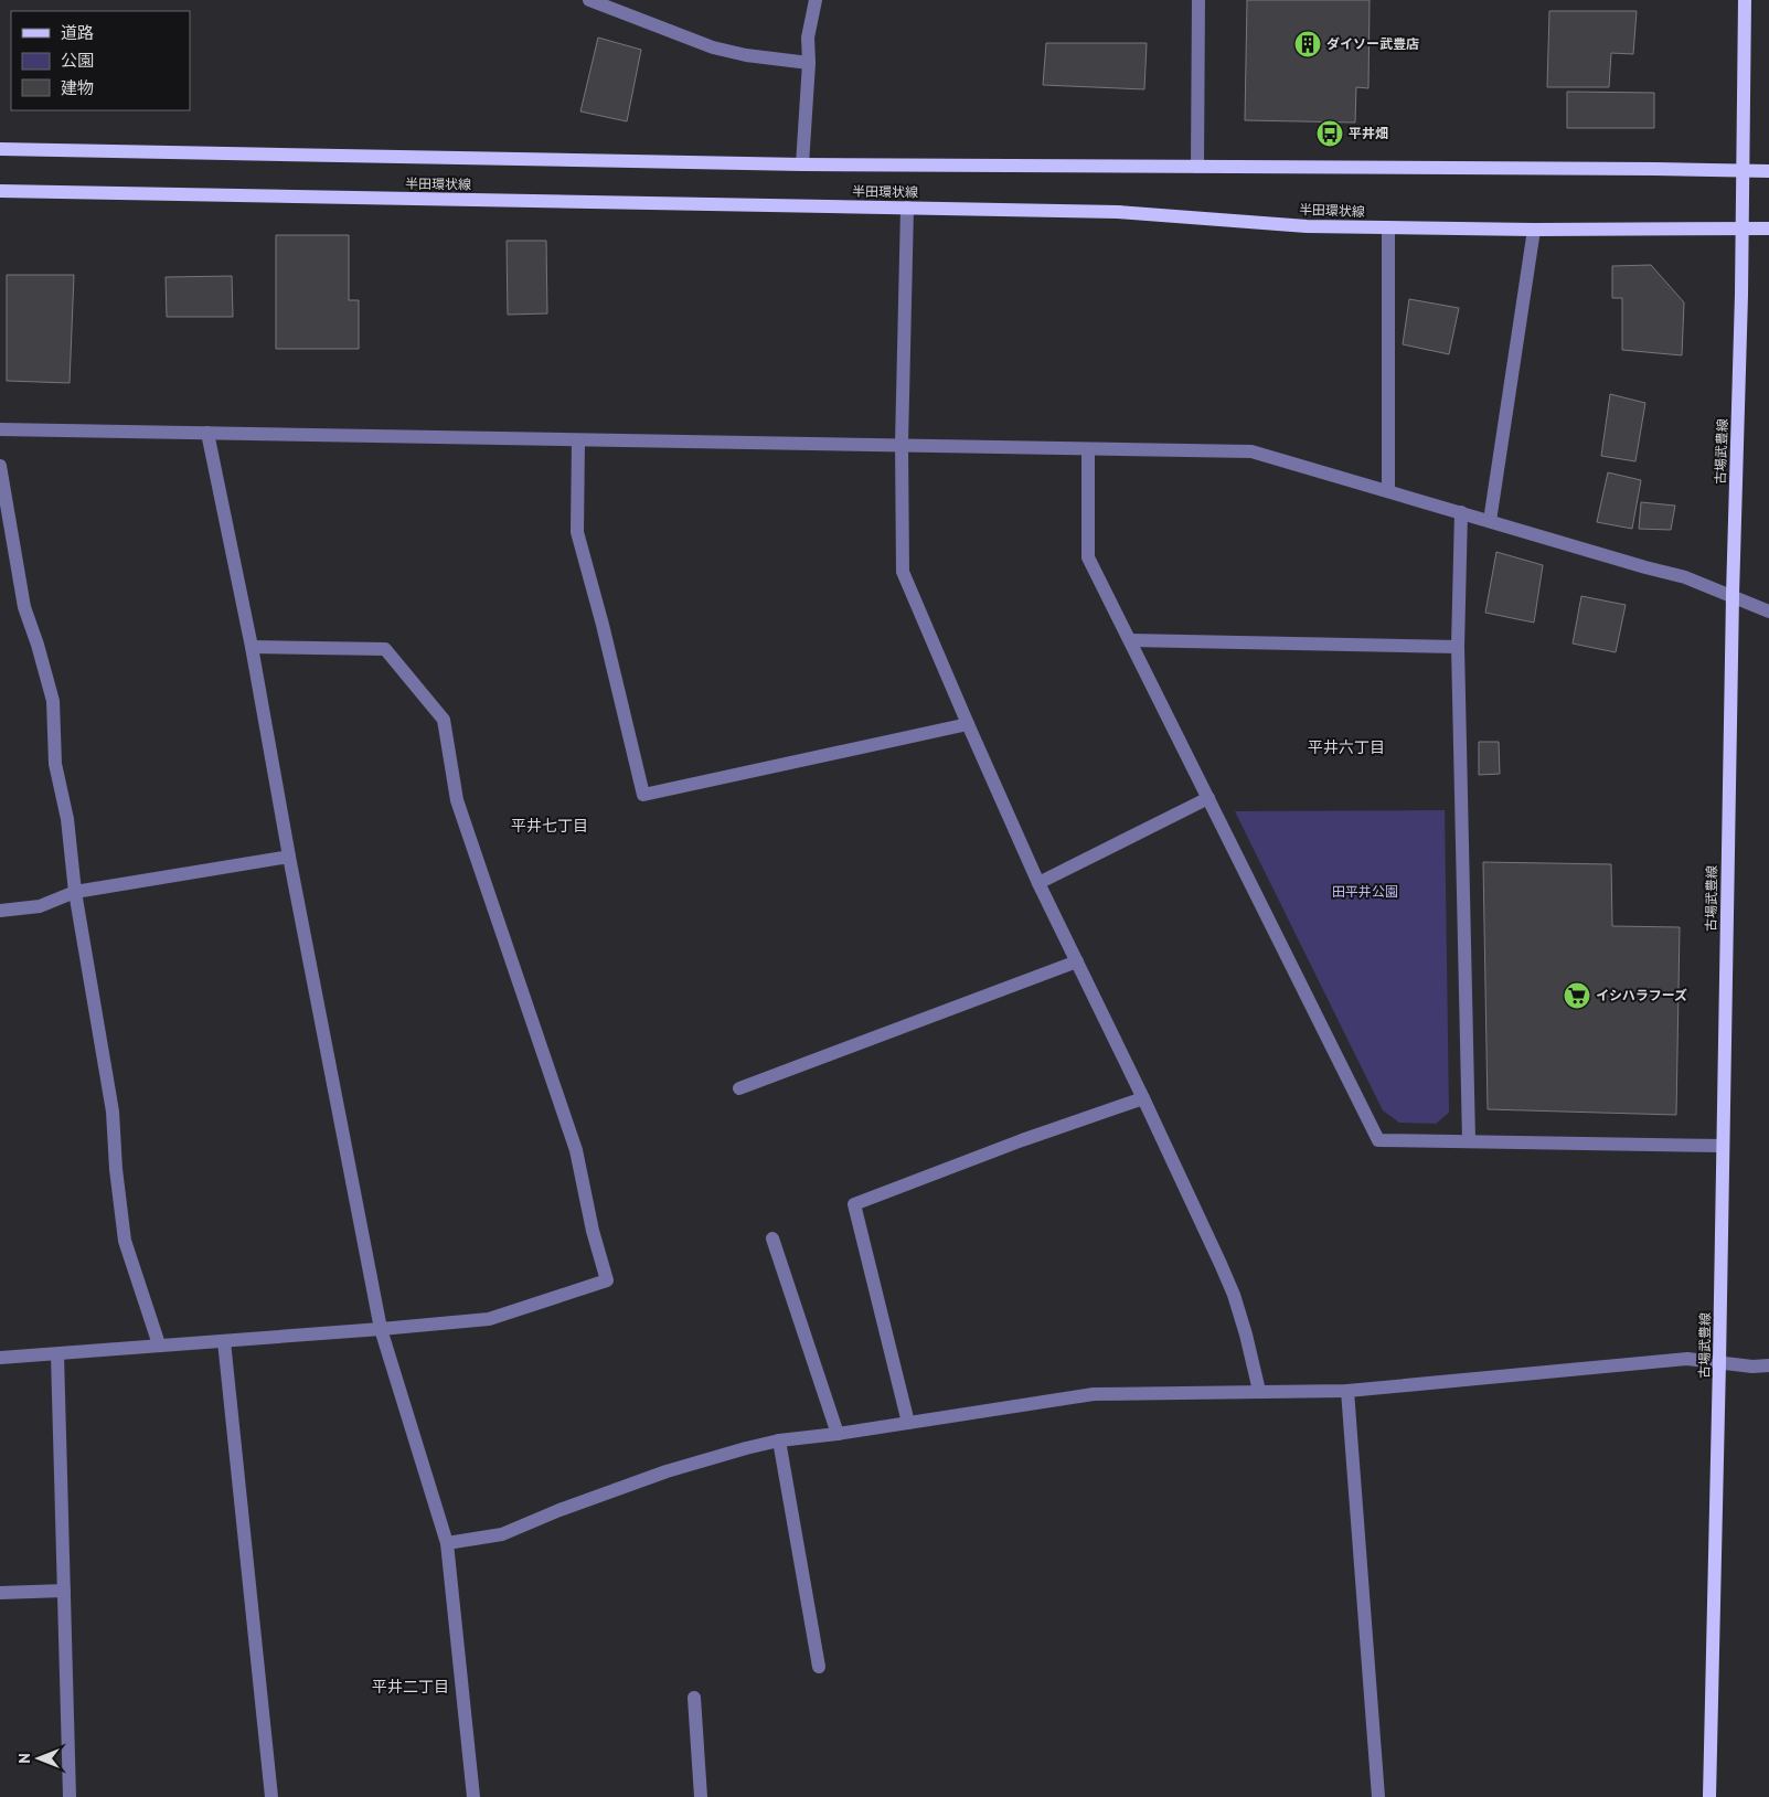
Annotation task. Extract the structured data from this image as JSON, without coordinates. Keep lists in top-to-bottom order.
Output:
{
  "streets": {
    "main road": ["半田環状線", "古場武豊線"]
  },
  "crossings": [
    ["半田環状線", "古場武豊線"]
  ],
  "districts": ["平井六丁目", "平井七丁目", "平井二丁目"],
  "parks": ["田平井公園"],
  "places": {
    "building": ["ダイソー武豊店"],
    "bus stop": ["平井畑"],
    "supermarket": ["イシハラフーズ"]
  },
  "legend": ["道路", "公園", "建物"],
  "north": "left"
}
